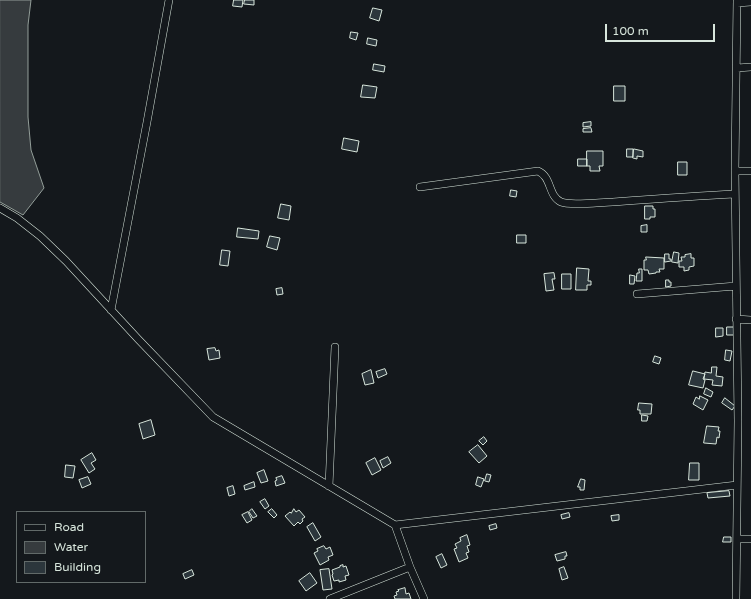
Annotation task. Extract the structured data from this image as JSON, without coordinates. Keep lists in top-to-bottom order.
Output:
{
  "legend": ["Road", "Water", "Building"],
  "scale_bar": "100 m"
}
